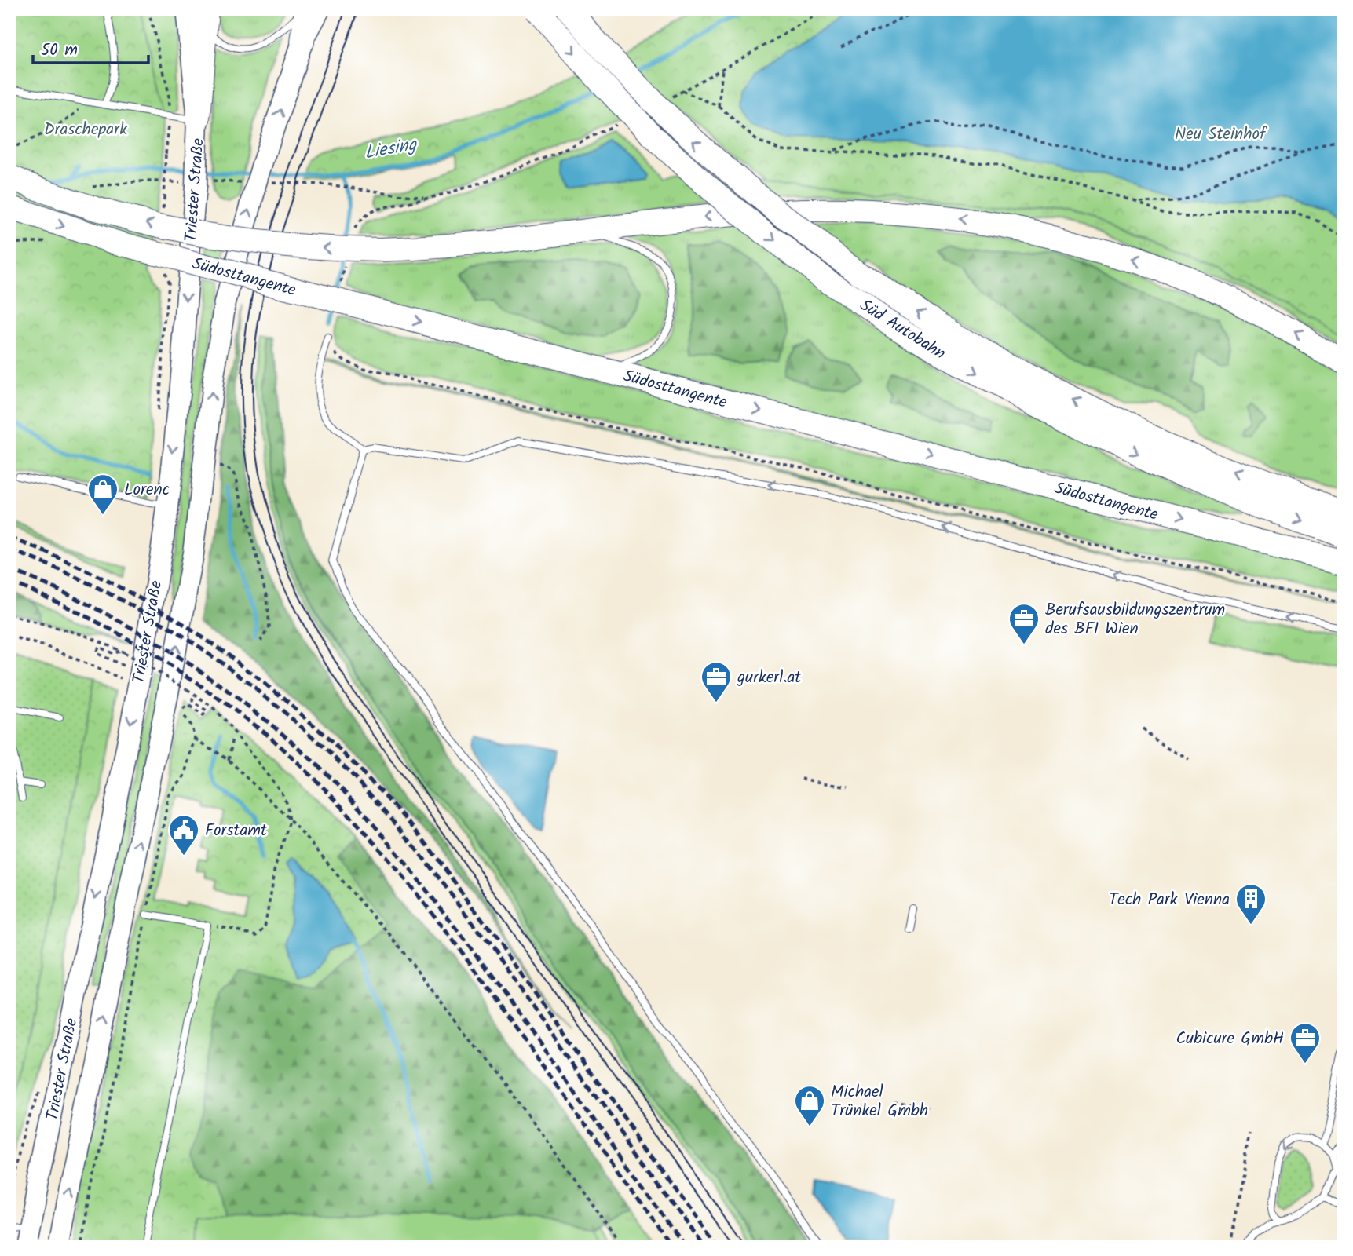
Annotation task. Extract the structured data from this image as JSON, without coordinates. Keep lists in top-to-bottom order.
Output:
{
  "streets": {
    "highway": ["Südosttangente", "Süd Autobahn"],
    "main road": ["Triester Straße"]
  },
  "water": ["Liesing"],
  "parks": ["Draschepark", "Neu Steinhof"],
  "places": {
    "shop": ["Lorenc", "Michael Trünkel Gmbh"],
    "office": ["Berufsausbildungszentrum des BFI Wien", "gurkerl.at", "Cubicure GmbH"],
    "public building": ["Forstamt"],
    "building": ["Tech Park Vienna"]
  },
  "scale_bar": "50 m"
}
